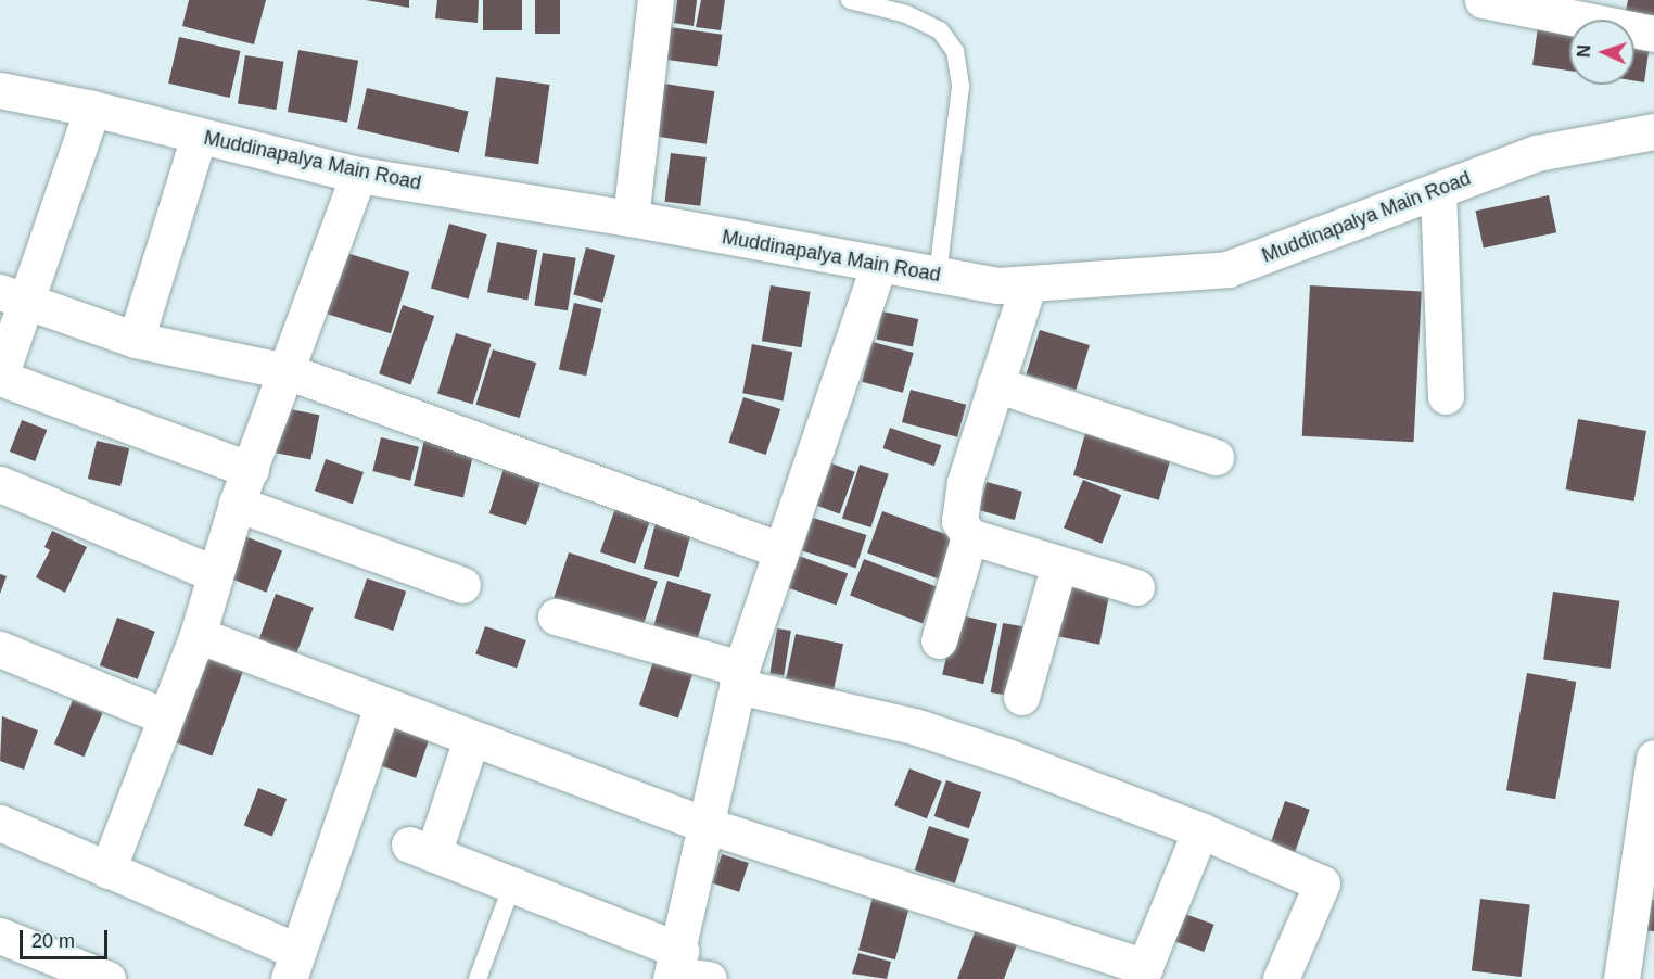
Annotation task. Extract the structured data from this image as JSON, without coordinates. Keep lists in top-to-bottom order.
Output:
{
  "streets": {
    "street": ["Muddinapalya Main Road"]
  },
  "scale_bar": "20 m",
  "north": "left"
}
